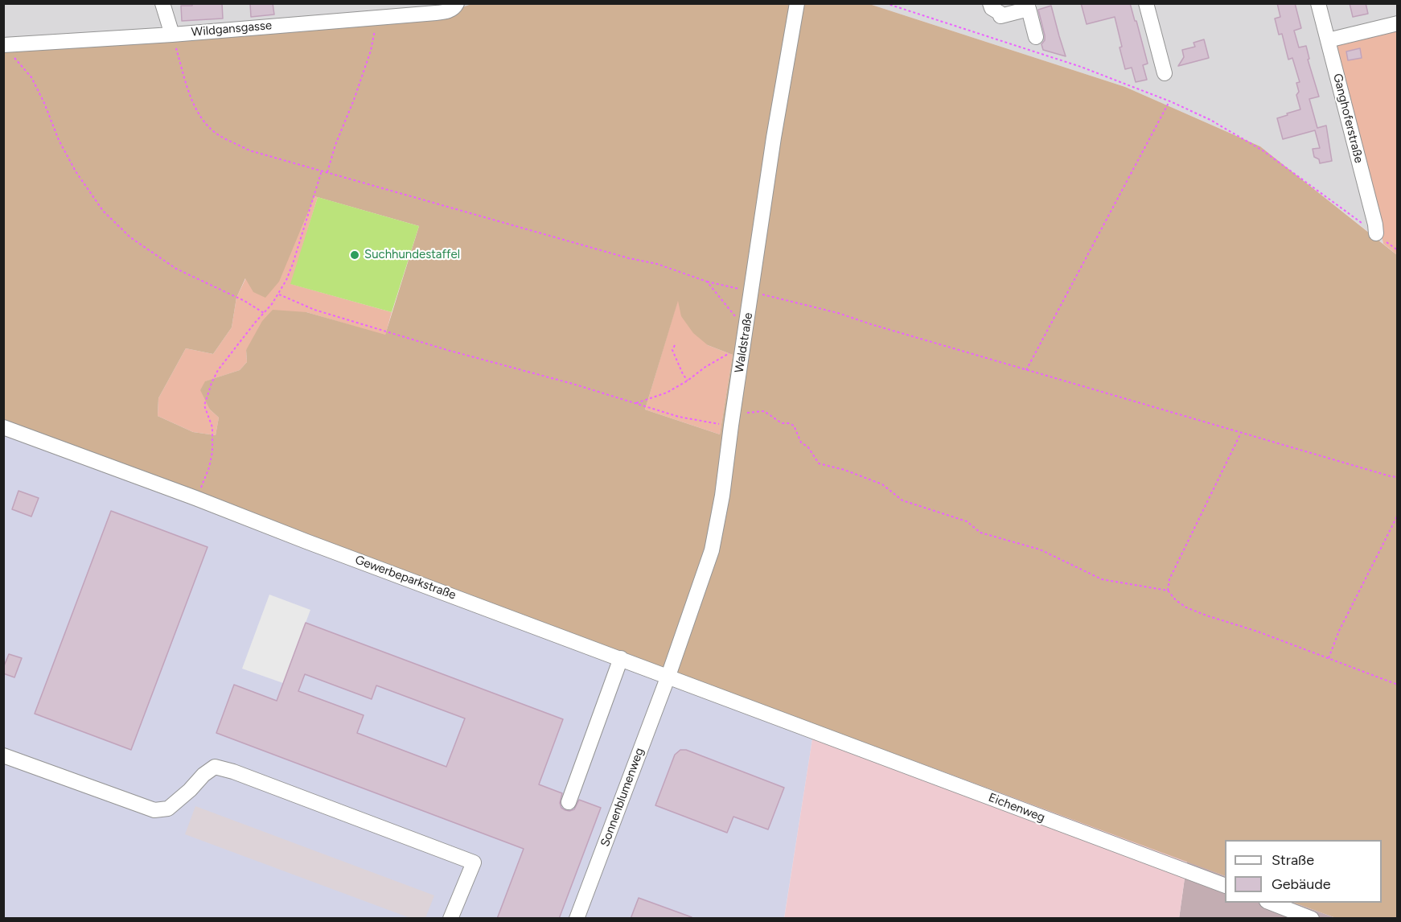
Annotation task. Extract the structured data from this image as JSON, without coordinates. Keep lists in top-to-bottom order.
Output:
{
  "streets": {
    "street": [
      "Wildgansgasse",
      "Ganghoferstraße",
      "Waldstraße",
      "Gewerbeparkstraße",
      "Sonnenblumenweg",
      "Eichenweg"
    ]
  },
  "crossings": [
    ["Waldstraße", "Gewerbeparkstraße"],
    ["Waldstraße", "Sonnenblumenweg"],
    ["Gewerbeparkstraße", "Sonnenblumenweg"],
    ["Gewerbeparkstraße", "Eichenweg"]
  ],
  "places": ["Suchhundestaffel"],
  "legend": ["Straße", "Gebäude"]
}
